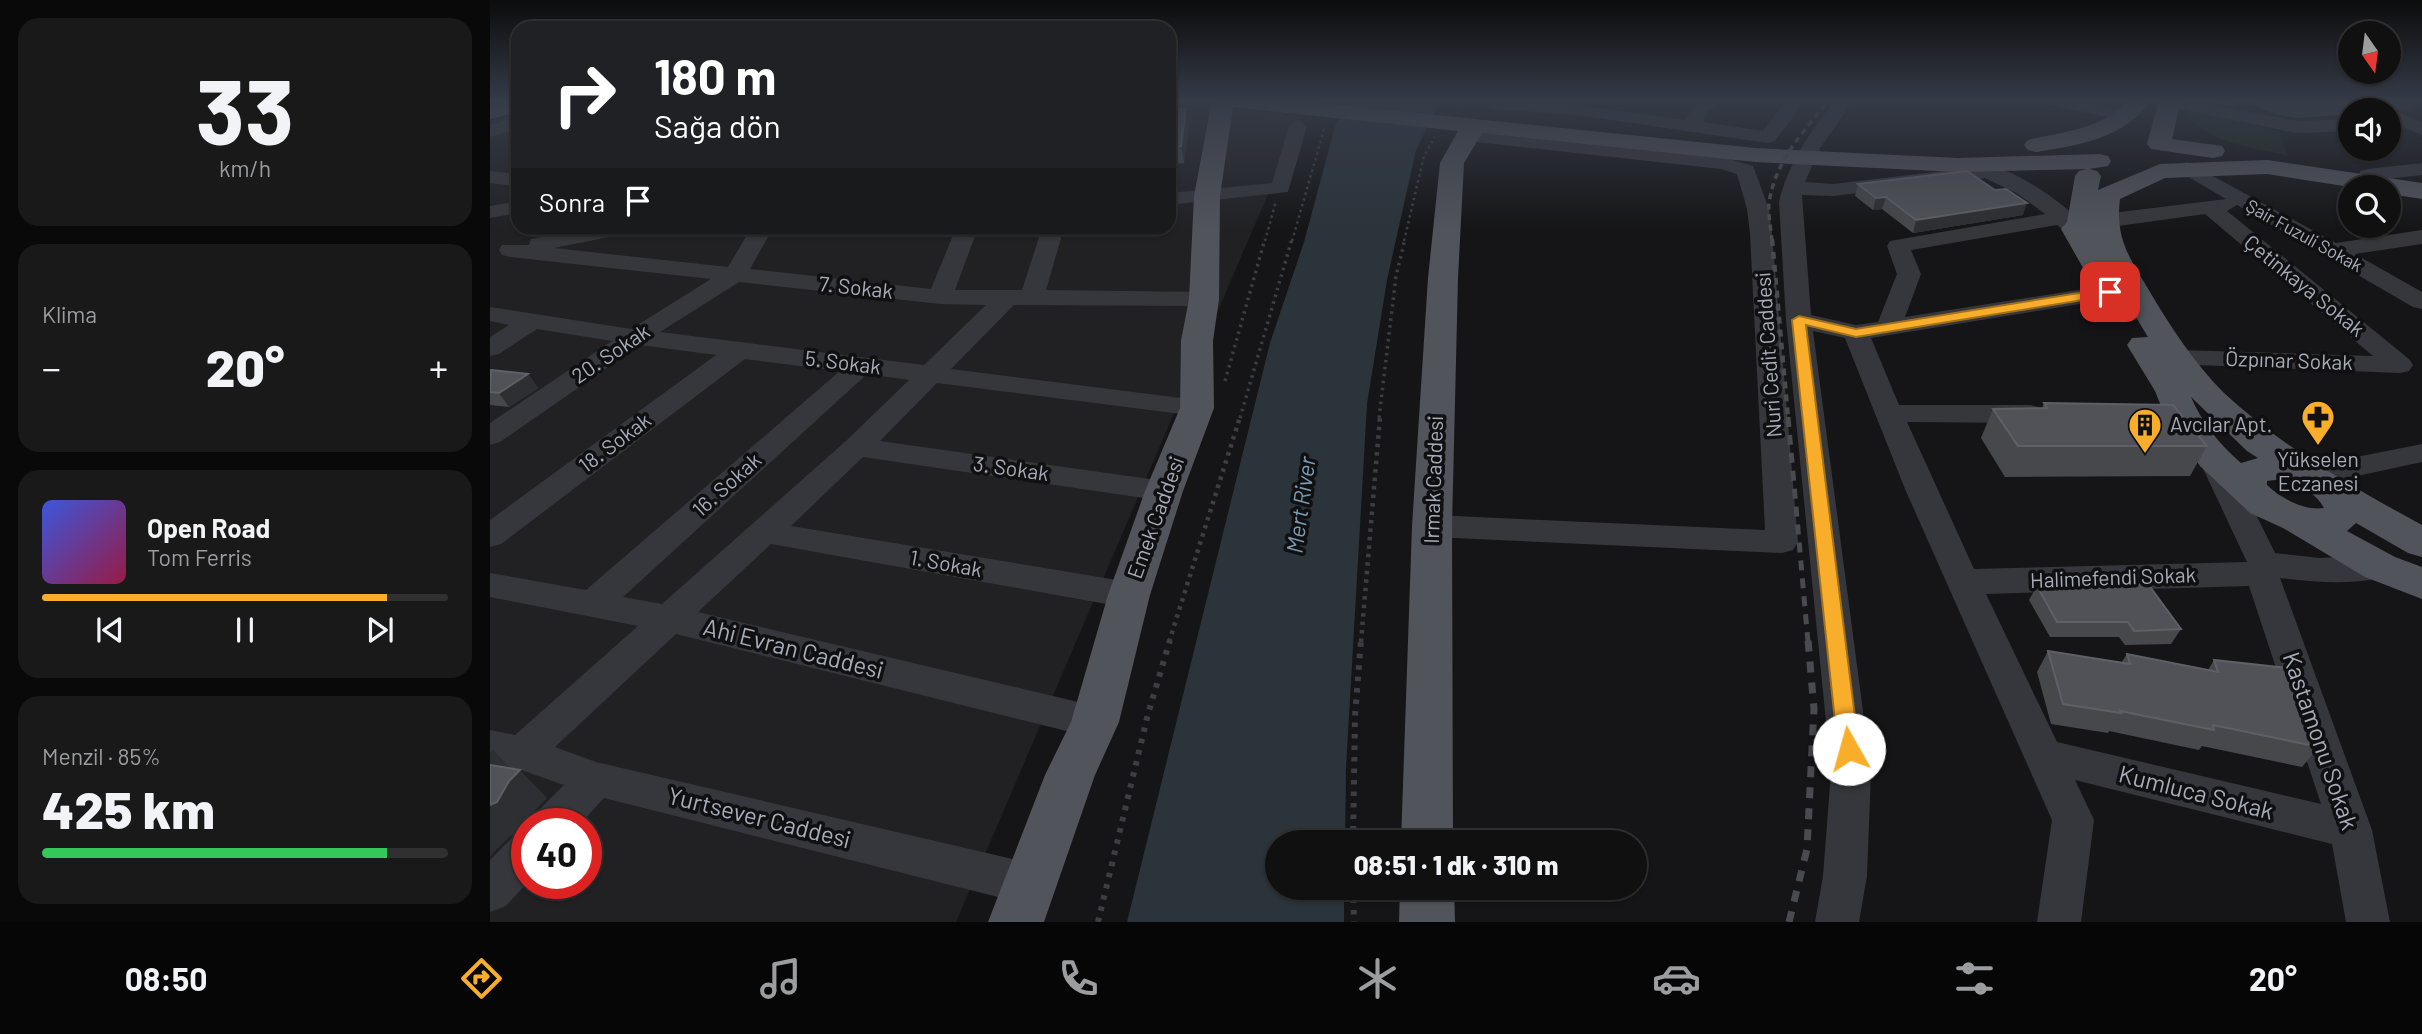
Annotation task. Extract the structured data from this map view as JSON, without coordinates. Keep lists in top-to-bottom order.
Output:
{
  "streets": {
    "main road": ["Irmak Caddesi", "Emek Caddesi"],
    "street": [
      "Şair Fuzuli Sokak",
      "Çetinkaya Sokak",
      "7. Sokak",
      "20. Sokak",
      "Nuri Cedit Caddesi",
      "Özpınar Sokak",
      "5. Sokak",
      "18. Sokak",
      "3. Sokak",
      "16. Sokak",
      "1. Sokak",
      "Halimefendi Sokak",
      "Ahi Evran Caddesi",
      "Kastamonu Sokak",
      "Kumluca Sokak",
      "Yurtsever Caddesi"
    ]
  },
  "crossings": [
    ["Çetinkaya Sokak", "Özpınar Sokak"],
    ["7. Sokak", "20. Sokak"],
    ["7. Sokak", "Emek Caddesi"],
    ["20. Sokak", "5. Sokak"],
    ["Nuri Cedit Caddesi", "Irmak Caddesi"],
    ["5. Sokak", "18. Sokak"],
    ["5. Sokak", "16. Sokak"],
    ["5. Sokak", "Emek Caddesi"],
    ["3. Sokak", "Emek Caddesi"],
    ["16. Sokak", "Ahi Evran Caddesi"],
    ["Emek Caddesi", "1. Sokak"],
    ["Emek Caddesi", "Ahi Evran Caddesi"],
    ["Emek Caddesi", "Yurtsever Caddesi"],
    ["Halimefendi Sokak", "Kastamonu Sokak"],
    ["Kastamonu Sokak", "Kumluca Sokak"]
  ],
  "water": ["Mert River"],
  "places": {
    "pharmacy": ["Yükselen Eczanesi"],
    "building": ["Avcılar Apt."]
  },
  "north": "bottom",
  "page": {
    "tile": [
      ["33", "km/h"],
      "Klima",
      ["Menzil · 85%", "425 km"]
    ],
    "turn": ["180 m", "Sağa dön"],
    "then": "Sonra",
    "heat": ["−", "20°", "+"],
    "song": ["Open Road", "Tom Ferris"],
    "limit": "40",
    "trip": "08:51 · 1 dk · 310 m",
    "tabs": ["08:50", "20°"]
  }
}
